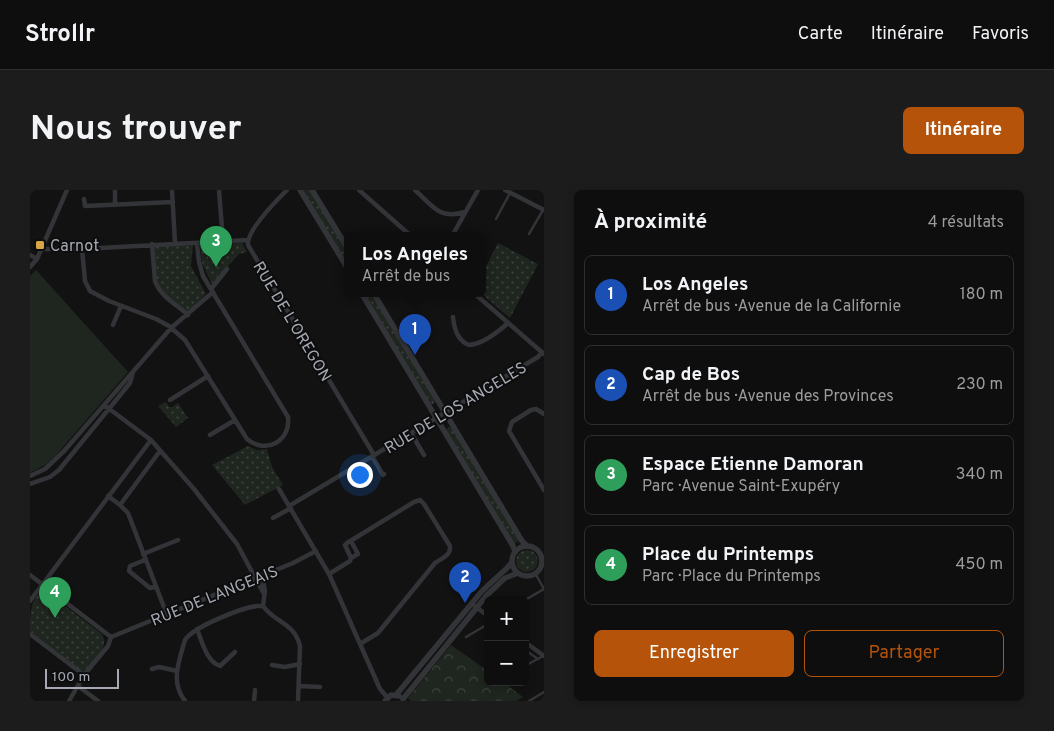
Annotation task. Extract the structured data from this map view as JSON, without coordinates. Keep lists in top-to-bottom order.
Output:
{
  "streets": {
    "street": ["RUE DE L'OREGON", "RUE DE LOS ANGELES", "RUE DE LANGEAIS"]
  },
  "crossings": [
    ["RUE DE L'OREGON", "RUE DE LOS ANGELES"]
  ],
  "places": {
    "transit": ["Carnot"]
  },
  "scale_bar": "100 m",
  "page": {
    "header": "Strollr",
    "nav": ["Carte", "Itinéraire", "Favoris"],
    "buttons": [
      "Itinéraire",
      ["Enregistrer", "Partager"]
    ],
    "title": "Nous trouver",
    "heading": ["À proximité", "4 résultats"],
    "pins": [
      "3",
      "1",
      "2",
      "4"
    ],
    "popup": ["Los Angeles", "Arrêt de bus"],
    "list": [
      {
        "mark": "1",
        "name": "Los Angeles",
        "note": "Arrêt de bus · Avenue de la Californie",
        "value": "180 m"
      },
      {
        "mark": "2",
        "name": "Cap de Bos",
        "note": "Arrêt de bus · Avenue des Provinces",
        "value": "230 m"
      },
      {
        "mark": "3",
        "name": "Espace Etienne Damoran",
        "note": "Parc · Avenue Saint-Exupéry",
        "value": "340 m"
      },
      {
        "mark": "4",
        "name": "Place du Printemps",
        "note": "Parc · Place du Printemps",
        "value": "450 m"
      }
    ],
    "map_buttons": ["+", "−"],
    "scale": "100 m"
  }
}
